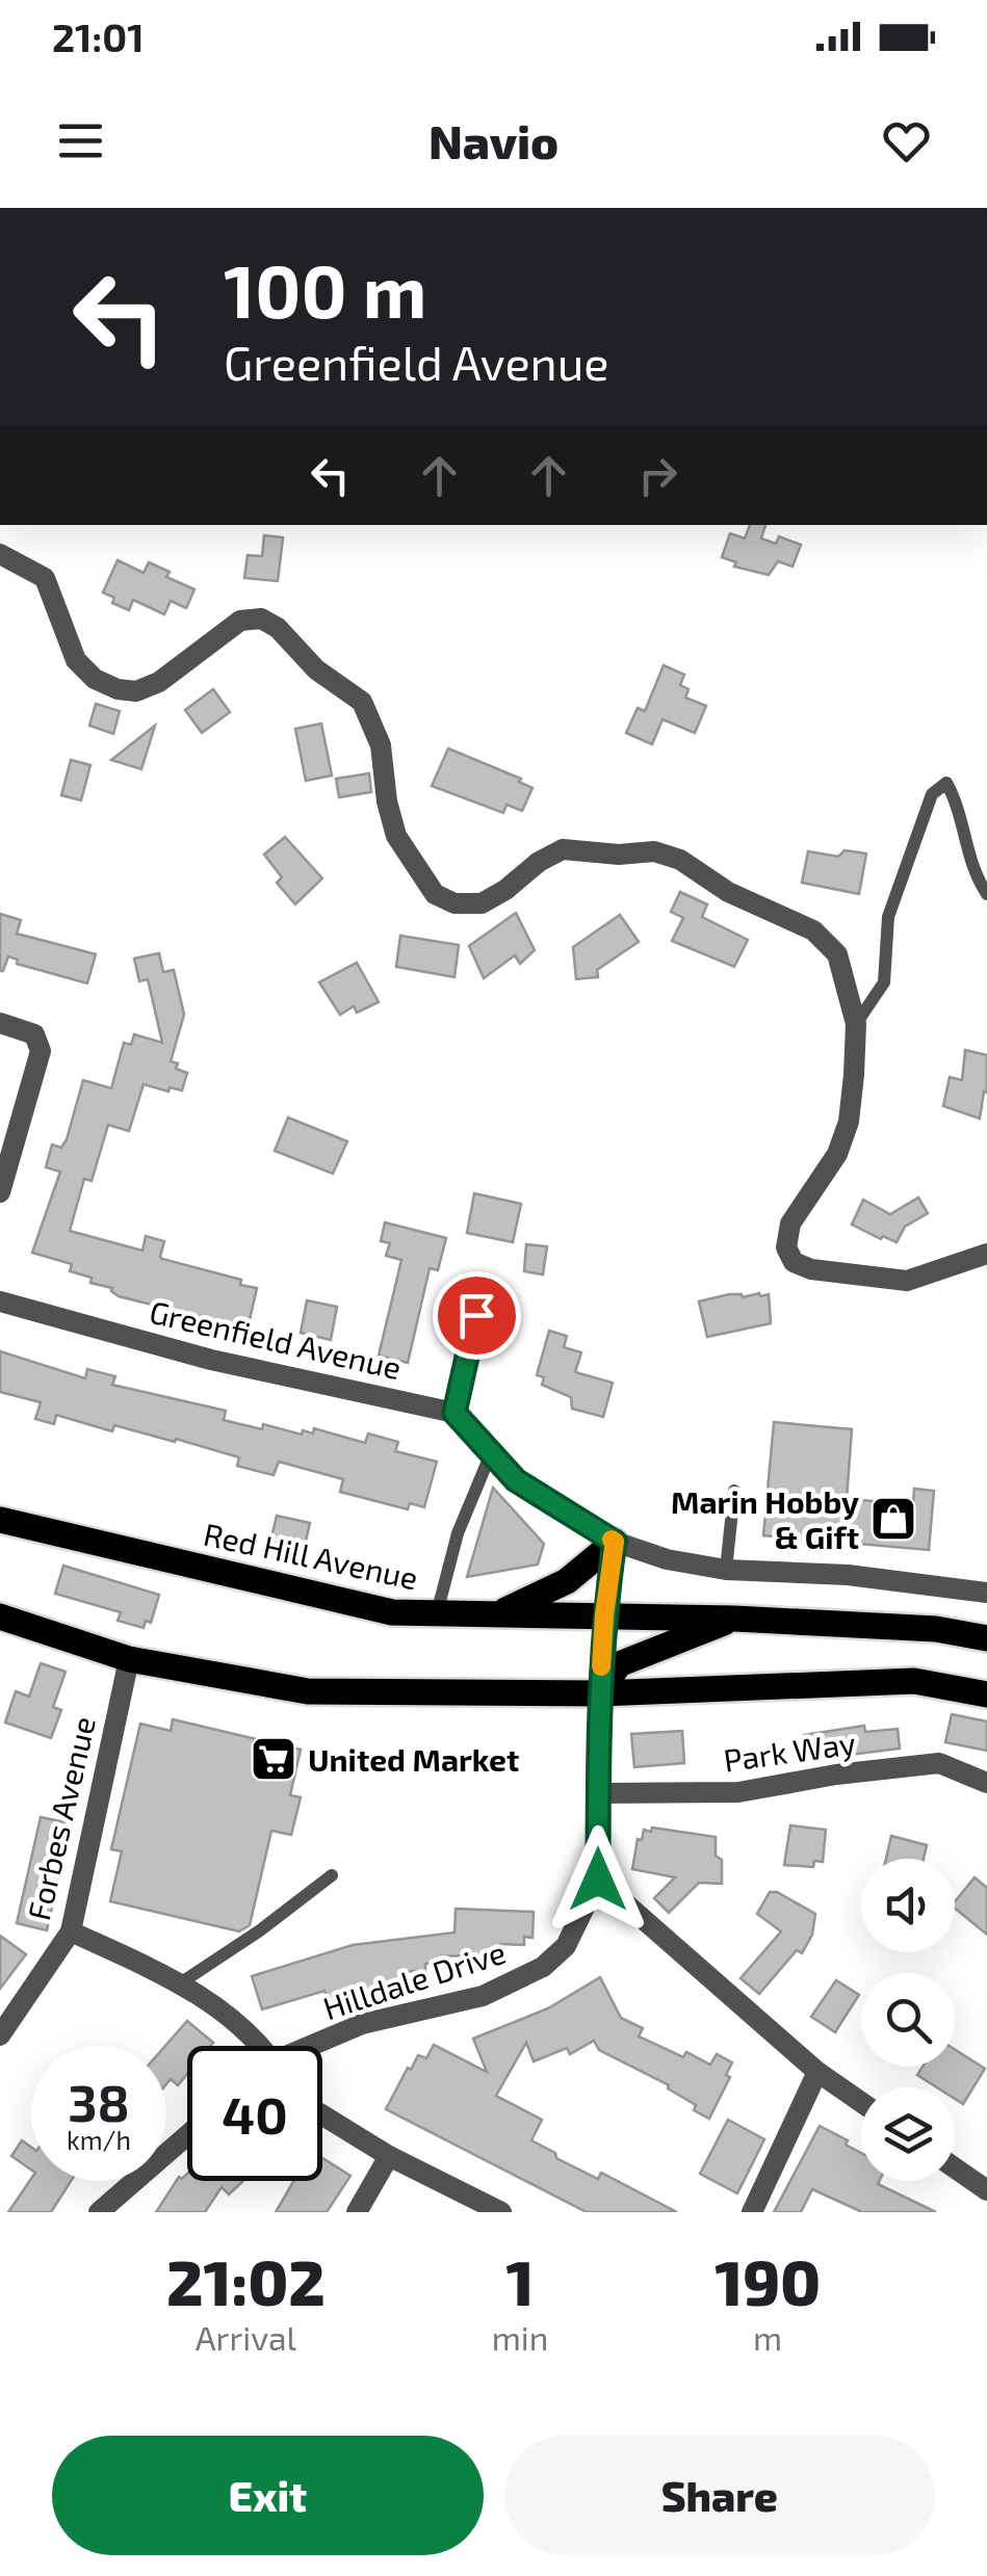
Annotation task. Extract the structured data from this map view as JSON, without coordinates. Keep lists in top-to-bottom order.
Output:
{
  "streets": {
    "main road": ["Red Hill Avenue"],
    "street": [
      "Greenfield Avenue",
      "Park Way",
      "Forbes Avenue",
      "Hilldale Drive"
    ]
  },
  "places": {
    "shop": ["Marin Hobby & Gift"],
    "supermarket": ["United Market"]
  },
  "page": {
    "status": "21:01",
    "header": "Navio",
    "turn": ["100 m", "Greenfield Avenue"],
    "speed": "38 km/h",
    "limit": "40",
    "eta": [
      "21:02",
      "Arrival",
      "1",
      "min",
      "190",
      "m"
    ],
    "buttons": ["Exit", "Share"]
  }
}
